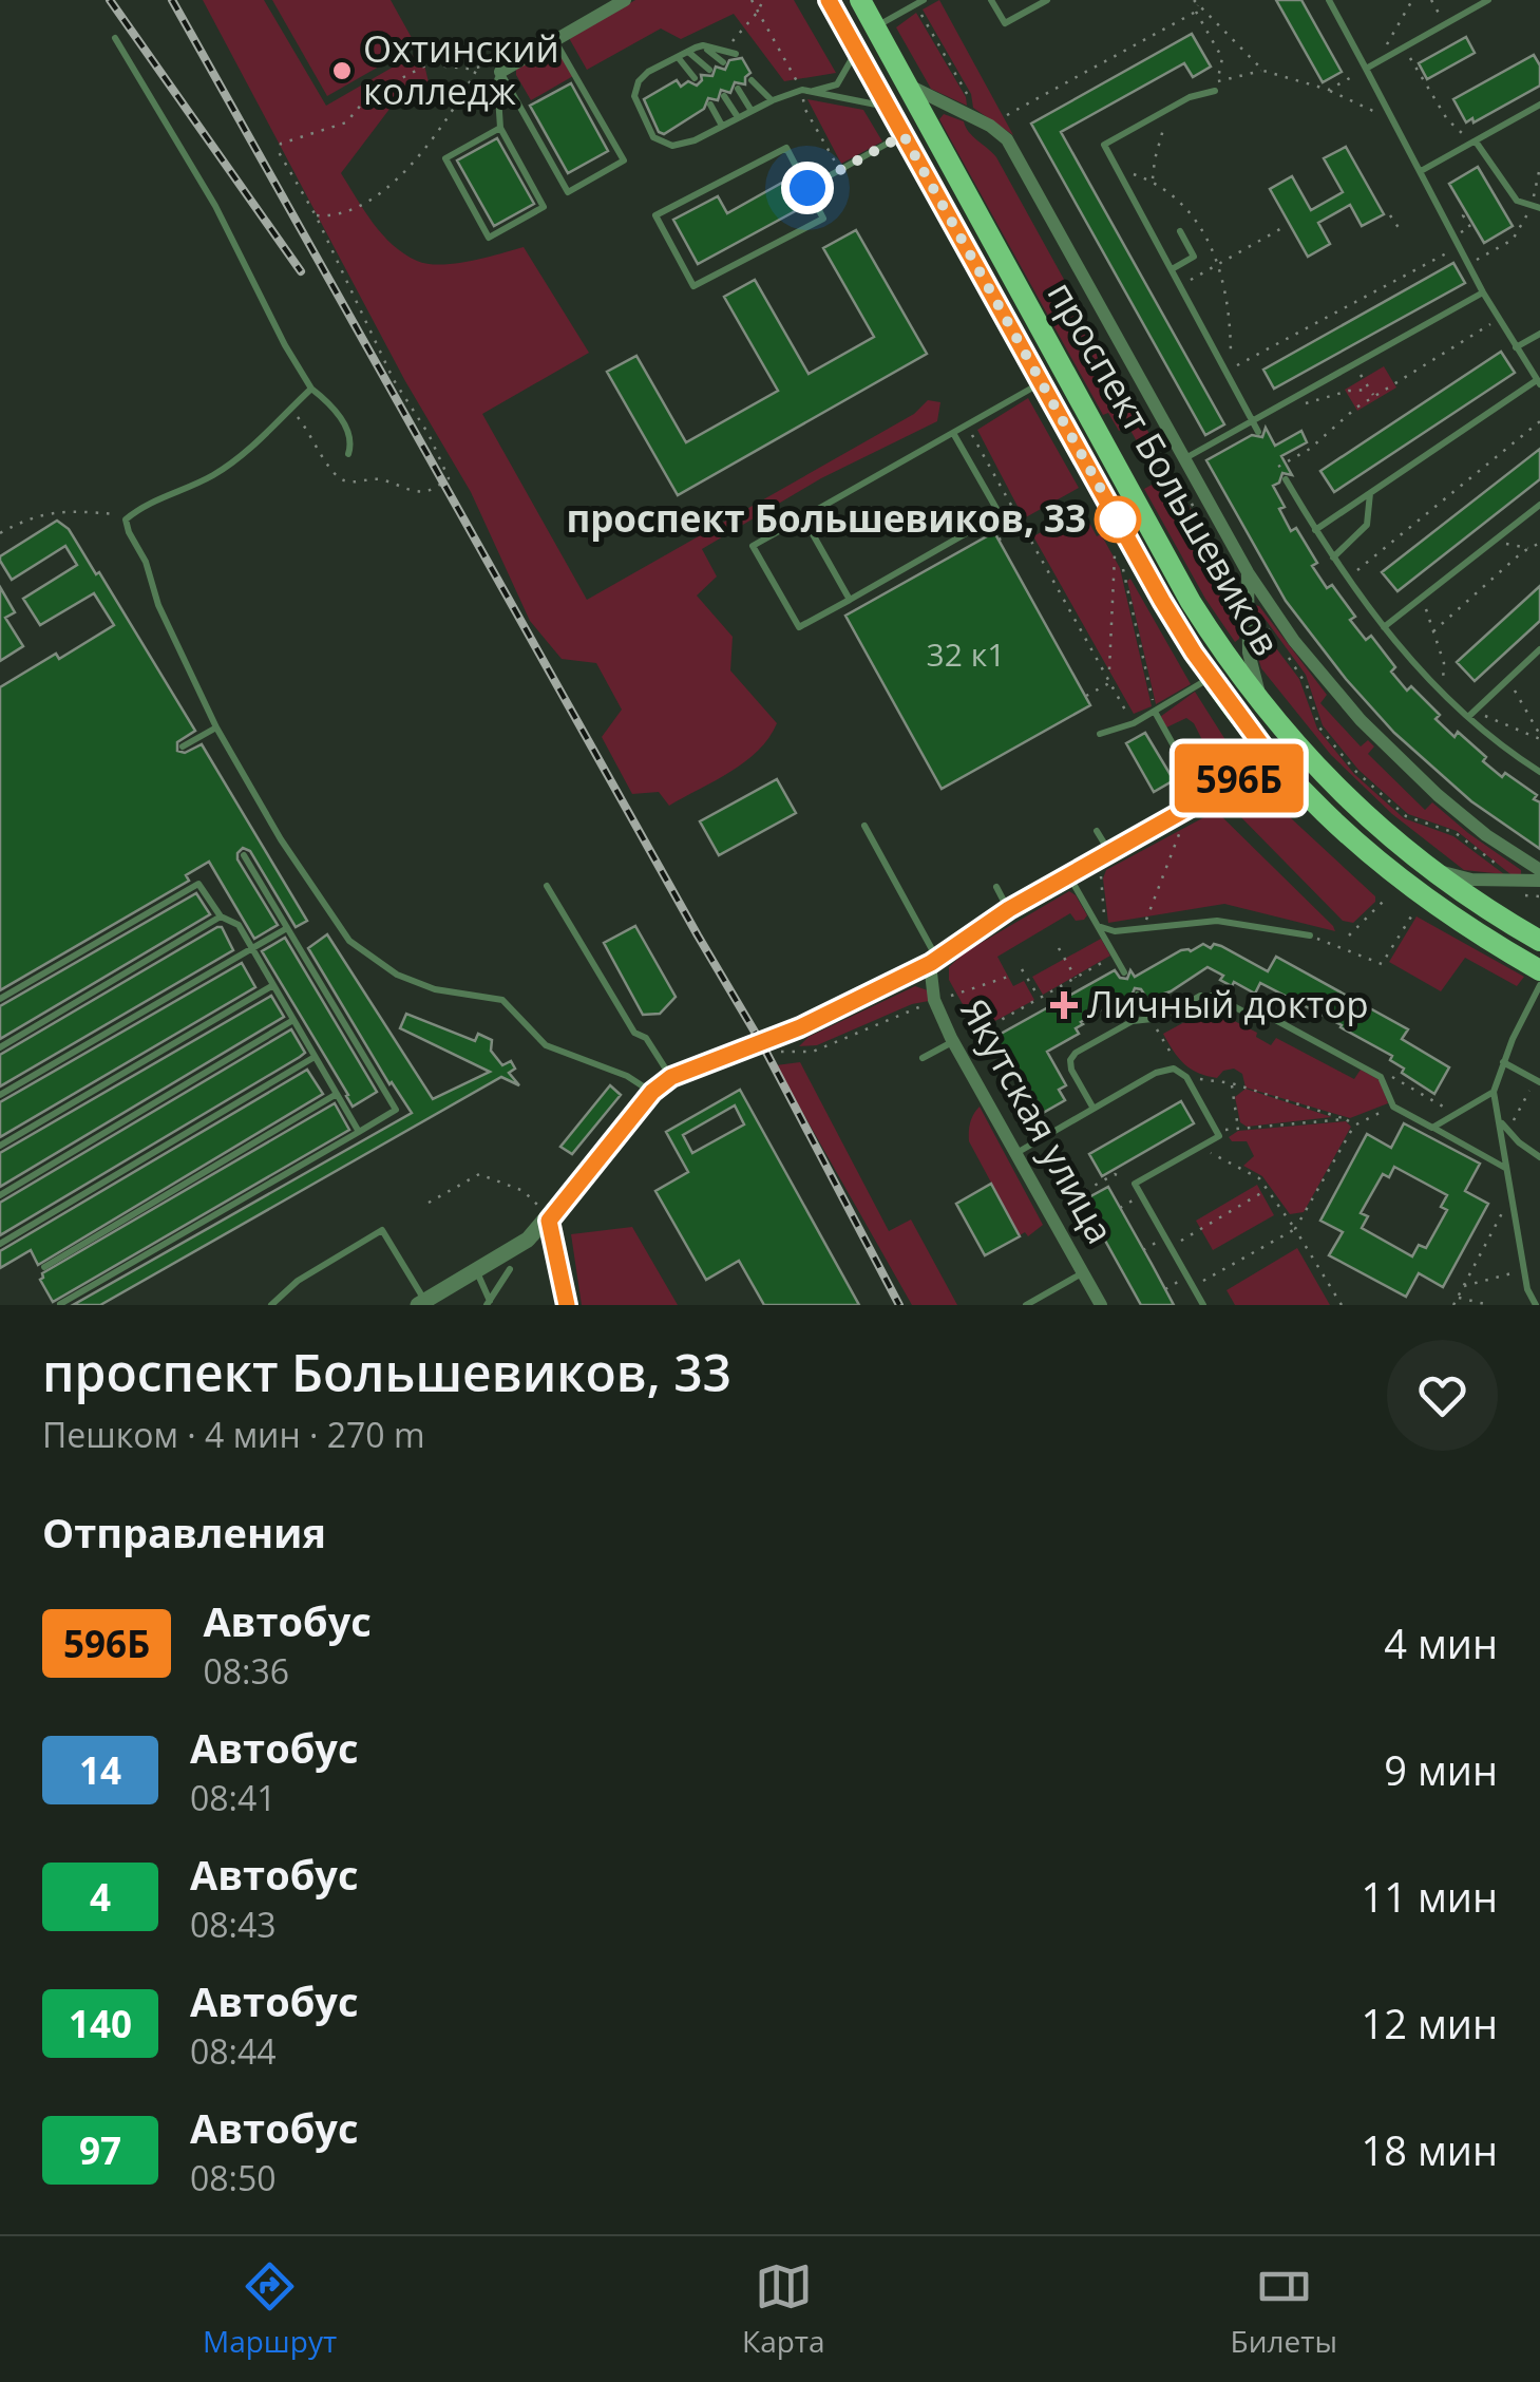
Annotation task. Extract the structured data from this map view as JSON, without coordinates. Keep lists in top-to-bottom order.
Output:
{
  "streets": {
    "main road": ["проспект Большевиков"],
    "street": ["Якутская улица"]
  },
  "places": {
    "other": ["Охтинский колледж", "проспект Большевиков, 33"],
    "health": ["Личный доктор"]
  },
  "lines": ["bus line 596Б"],
  "house_numbers": ["32 к1"],
  "page": {
    "on_map": "596Б",
    "heading": [
      ["проспект Большевиков, 33", "Пешком · 4 мин · 270 m"],
      "Отправления"
    ],
    "list": [
      {
        "mark": "596Б",
        "name": "Автобус",
        "note": "08:36",
        "value": "4 мин"
      },
      {
        "mark": "14",
        "name": "Автобус",
        "note": "08:41",
        "value": "9 мин"
      },
      {
        "mark": "4",
        "name": "Автобус",
        "note": "08:43",
        "value": "11 мин"
      },
      {
        "mark": "140",
        "name": "Автобус",
        "note": "08:44",
        "value": "12 мин"
      },
      {
        "mark": "97",
        "name": "Автобус",
        "note": "08:50",
        "value": "18 мин"
      }
    ],
    "tabs": ["Маршрут", "Карта", "Билеты"]
  }
}
